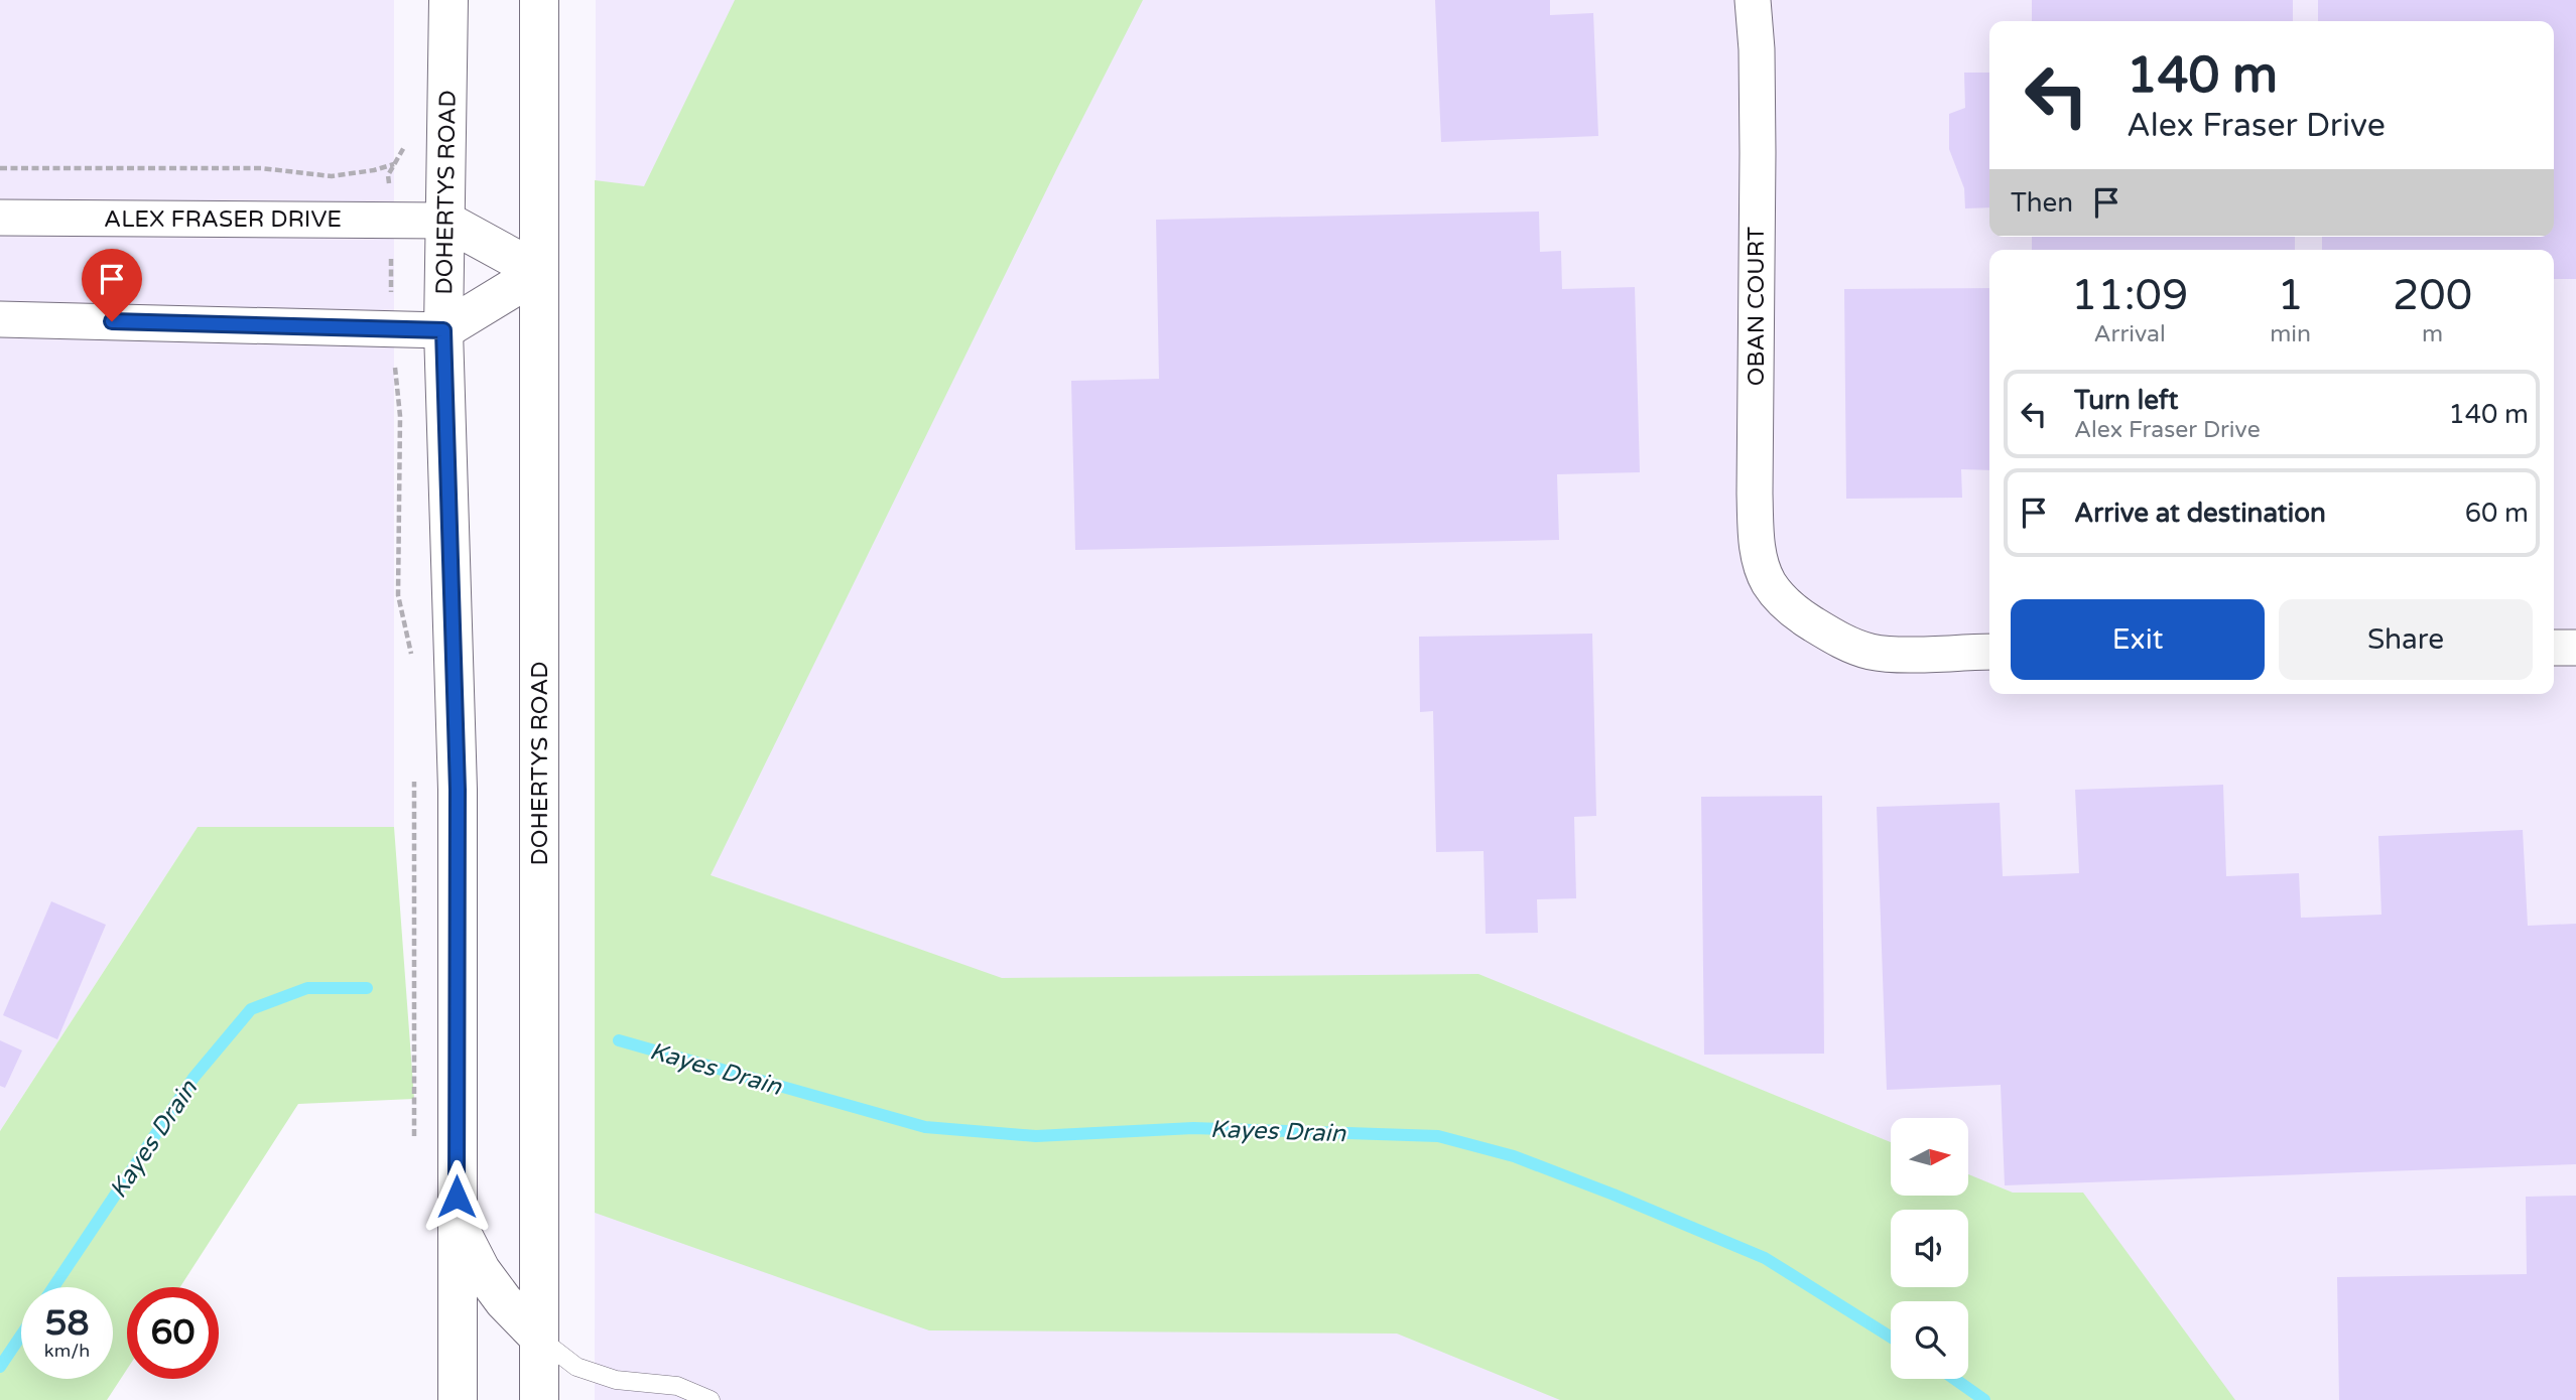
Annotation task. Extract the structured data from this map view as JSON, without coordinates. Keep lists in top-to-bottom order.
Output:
{
  "streets": {
    "main road": ["DOHERTYS ROAD"],
    "street": ["ALEX FRASER DRIVE", "OBAN COURT"]
  },
  "crossings": [
    ["DOHERTYS ROAD", "ALEX FRASER DRIVE"]
  ],
  "water": ["Kayes Drain"],
  "north": "right",
  "page": {
    "turn": ["140 m", "Alex Fraser Drive"],
    "then": "Then",
    "eta": [
      "11:09",
      "Arrival",
      "1",
      "min",
      "200",
      "m"
    ],
    "list": [
      {
        "name": "Turn left",
        "note": "Alex Fraser Drive",
        "value": "140 m"
      },
      {
        "name": "Arrive at destination",
        "value": "60 m"
      }
    ],
    "buttons": ["Exit", "Share"],
    "speed": "58 km/h",
    "limit": "60"
  }
}
